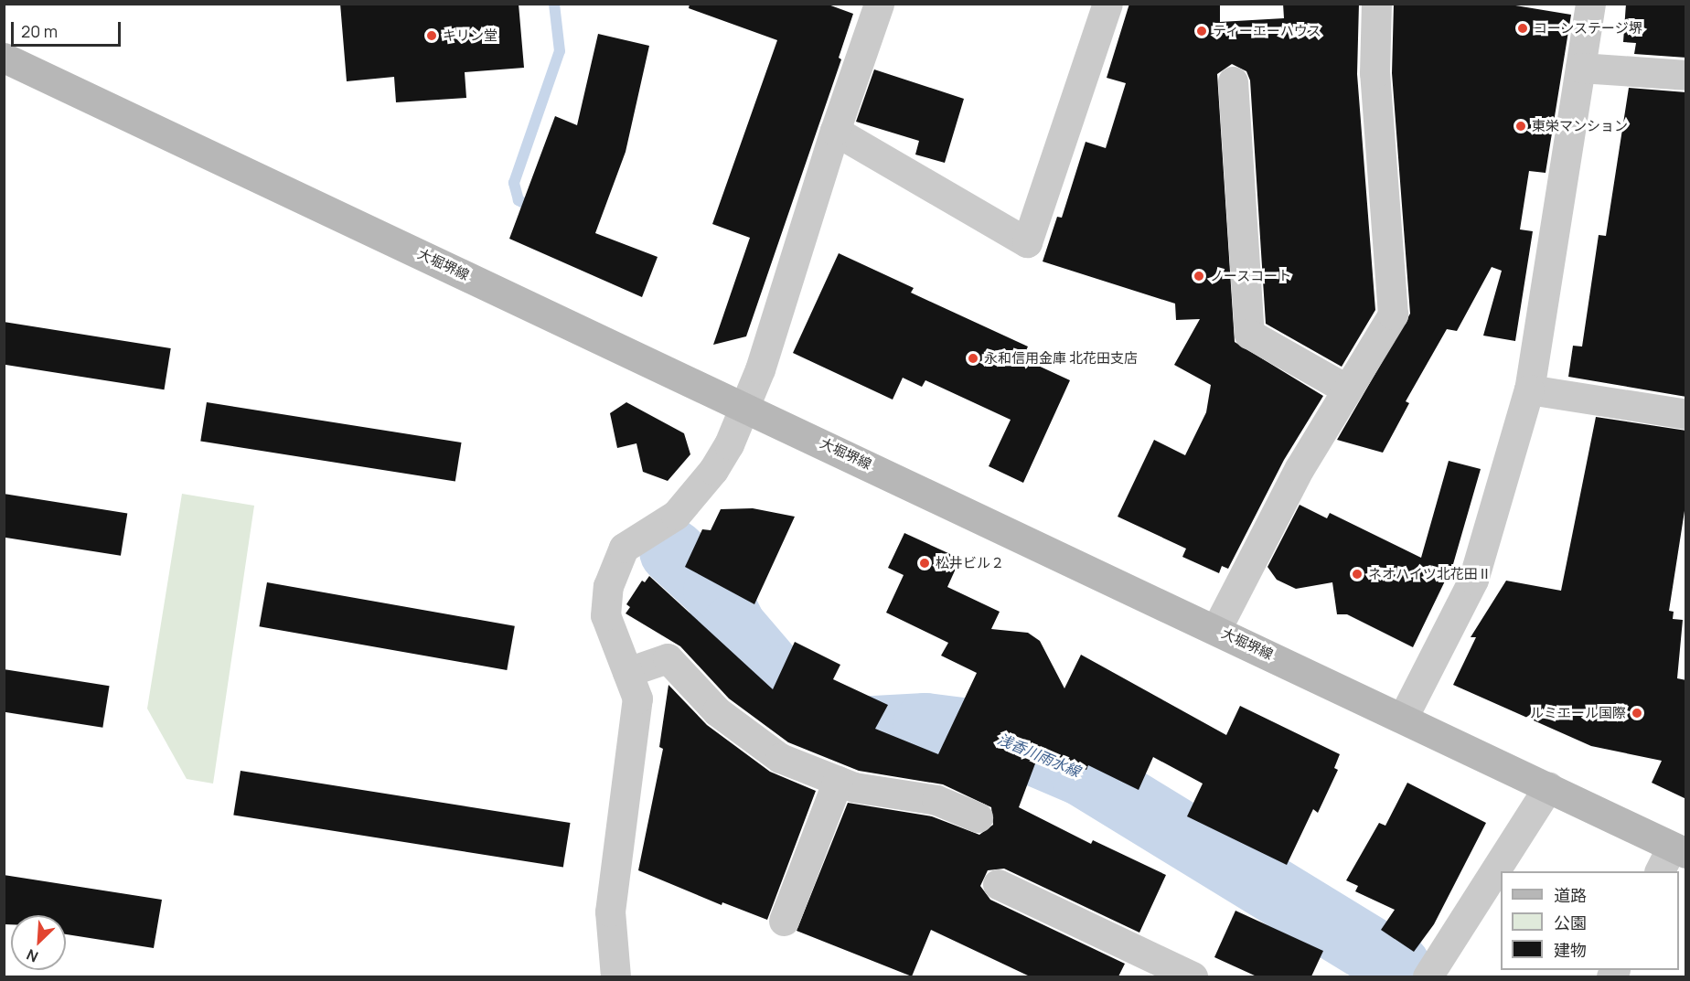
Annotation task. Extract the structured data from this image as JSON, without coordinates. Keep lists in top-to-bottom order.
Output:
{
  "streets": {
    "main road": ["大堀堺線"]
  },
  "water": ["浅香川雨水線"],
  "places": [
    "コーンステージ堺",
    "ティーエーハウス",
    "キリン堂",
    "東栄マンション",
    "ノースコート",
    "永和信用金庫 北花田支店",
    "松井ビル２",
    "ネオハイツ北花田Ⅱ",
    "ルミエール国際"
  ],
  "legend": ["道路", "公園", "建物"],
  "scale_bar": "20 m",
  "north": "bottom left"
}
